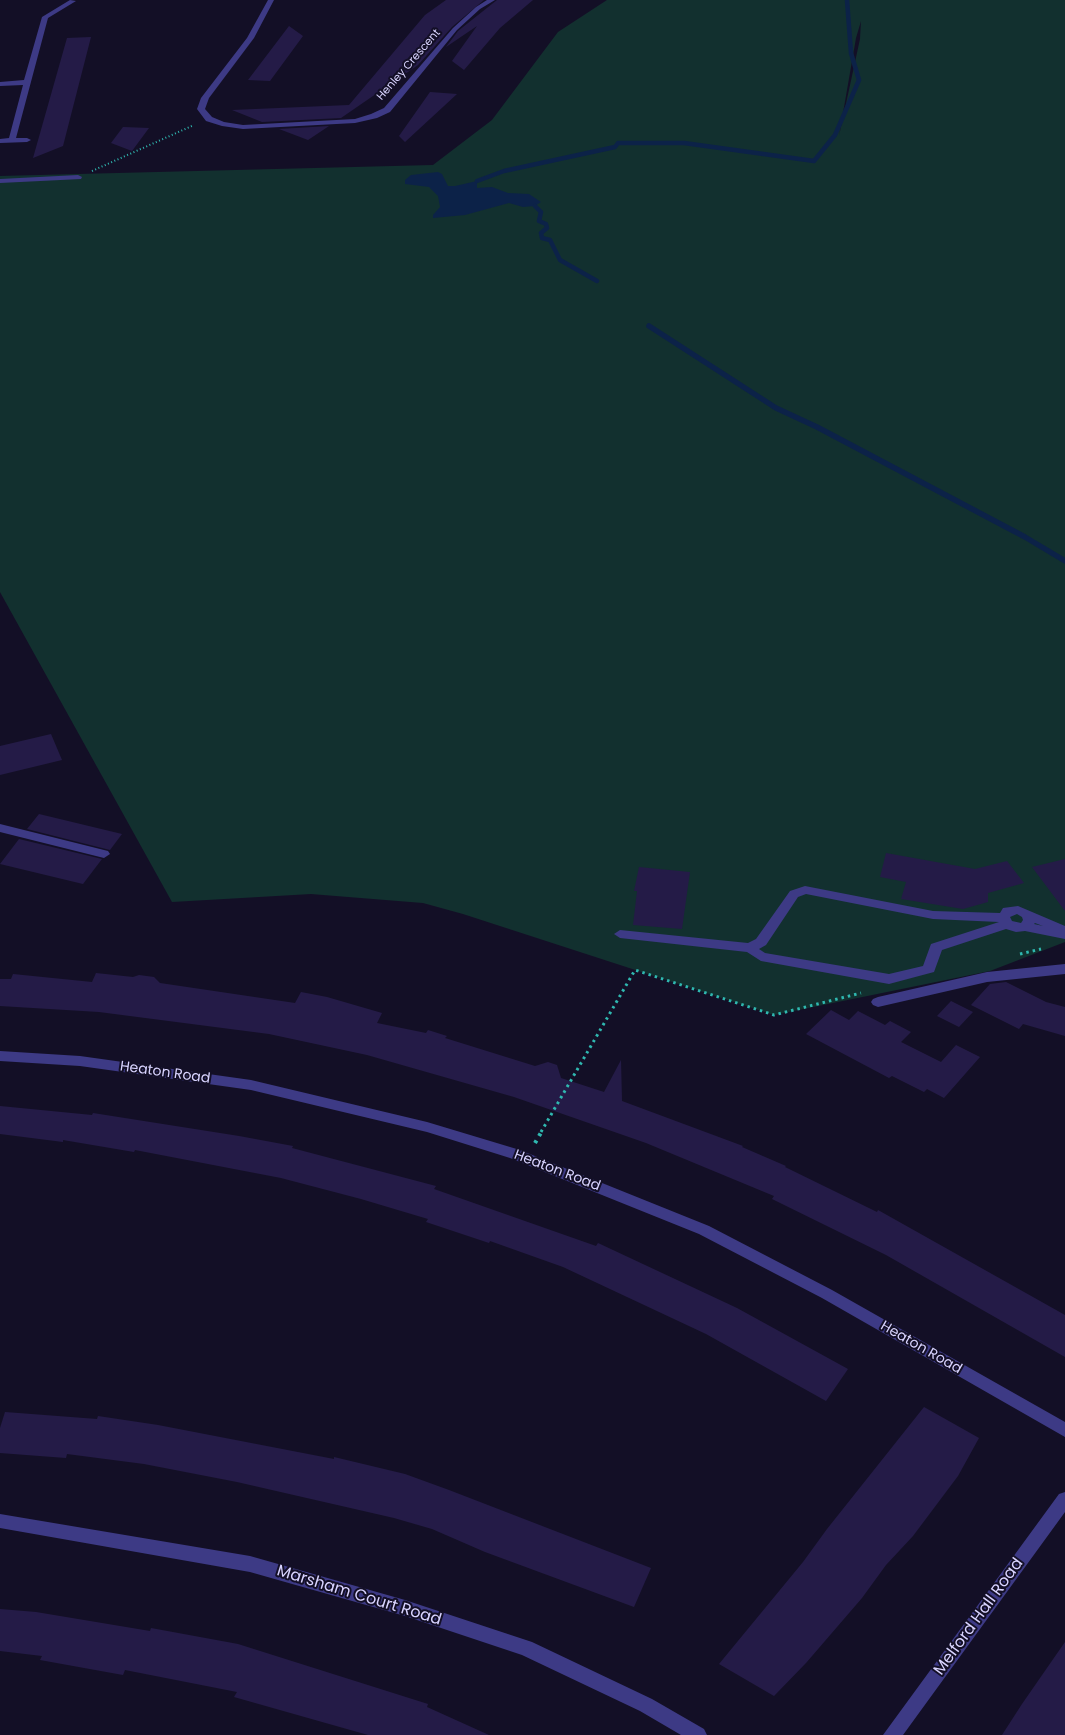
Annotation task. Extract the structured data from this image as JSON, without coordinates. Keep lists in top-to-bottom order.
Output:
{
  "streets": {
    "street": [
      "Henley Crescent",
      "Heaton Road",
      "Marsham Court Road",
      "Melford Hall Road"
    ]
  }
}
